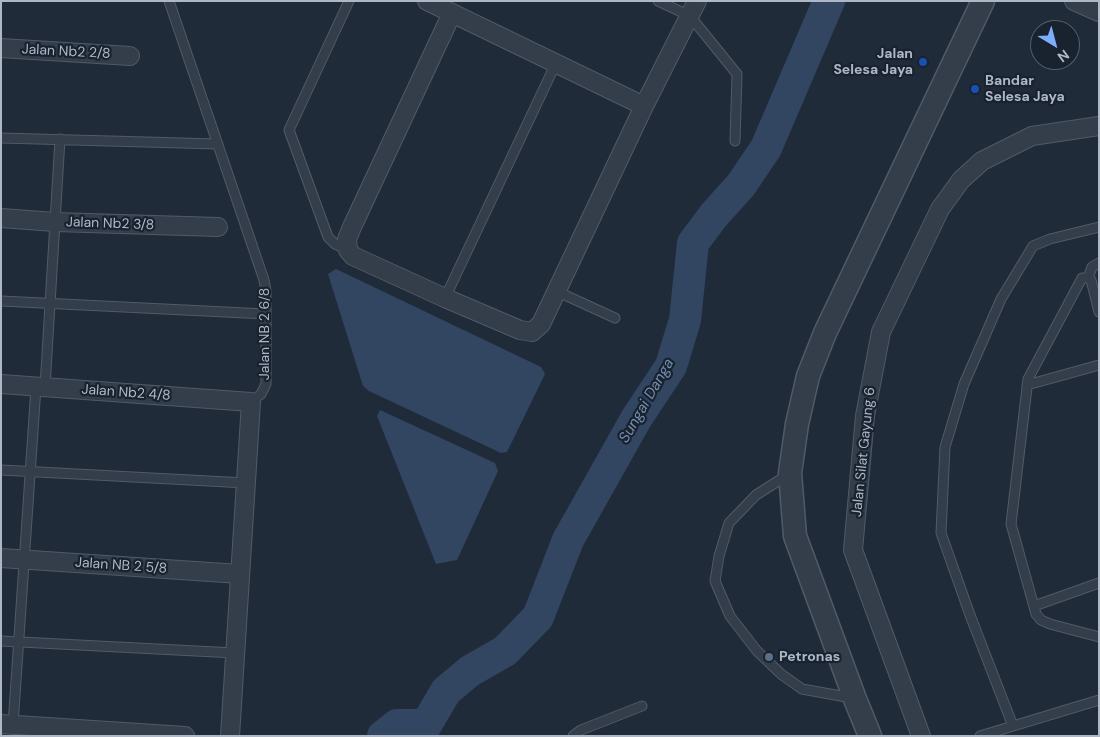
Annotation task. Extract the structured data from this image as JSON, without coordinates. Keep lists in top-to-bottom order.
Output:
{
  "streets": {
    "street": [
      "Jalan Nb2 2/8",
      "Jalan Nb2 3/8",
      "Jalan Nb2 4/8",
      "Jalan Silat Gayung 6",
      "Jalan NB 2 5/8"
    ],
    "lane": ["Jalan NB 2 6/8"]
  },
  "crossings": [
    ["Jalan NB 2 6/8", "Jalan Nb2 4/8"]
  ],
  "water": ["Sungai Danga"],
  "places": ["Jalan Selesa Jaya", "Bandar Selesa Jaya", "Petronas"],
  "north": "bottom right"
}
